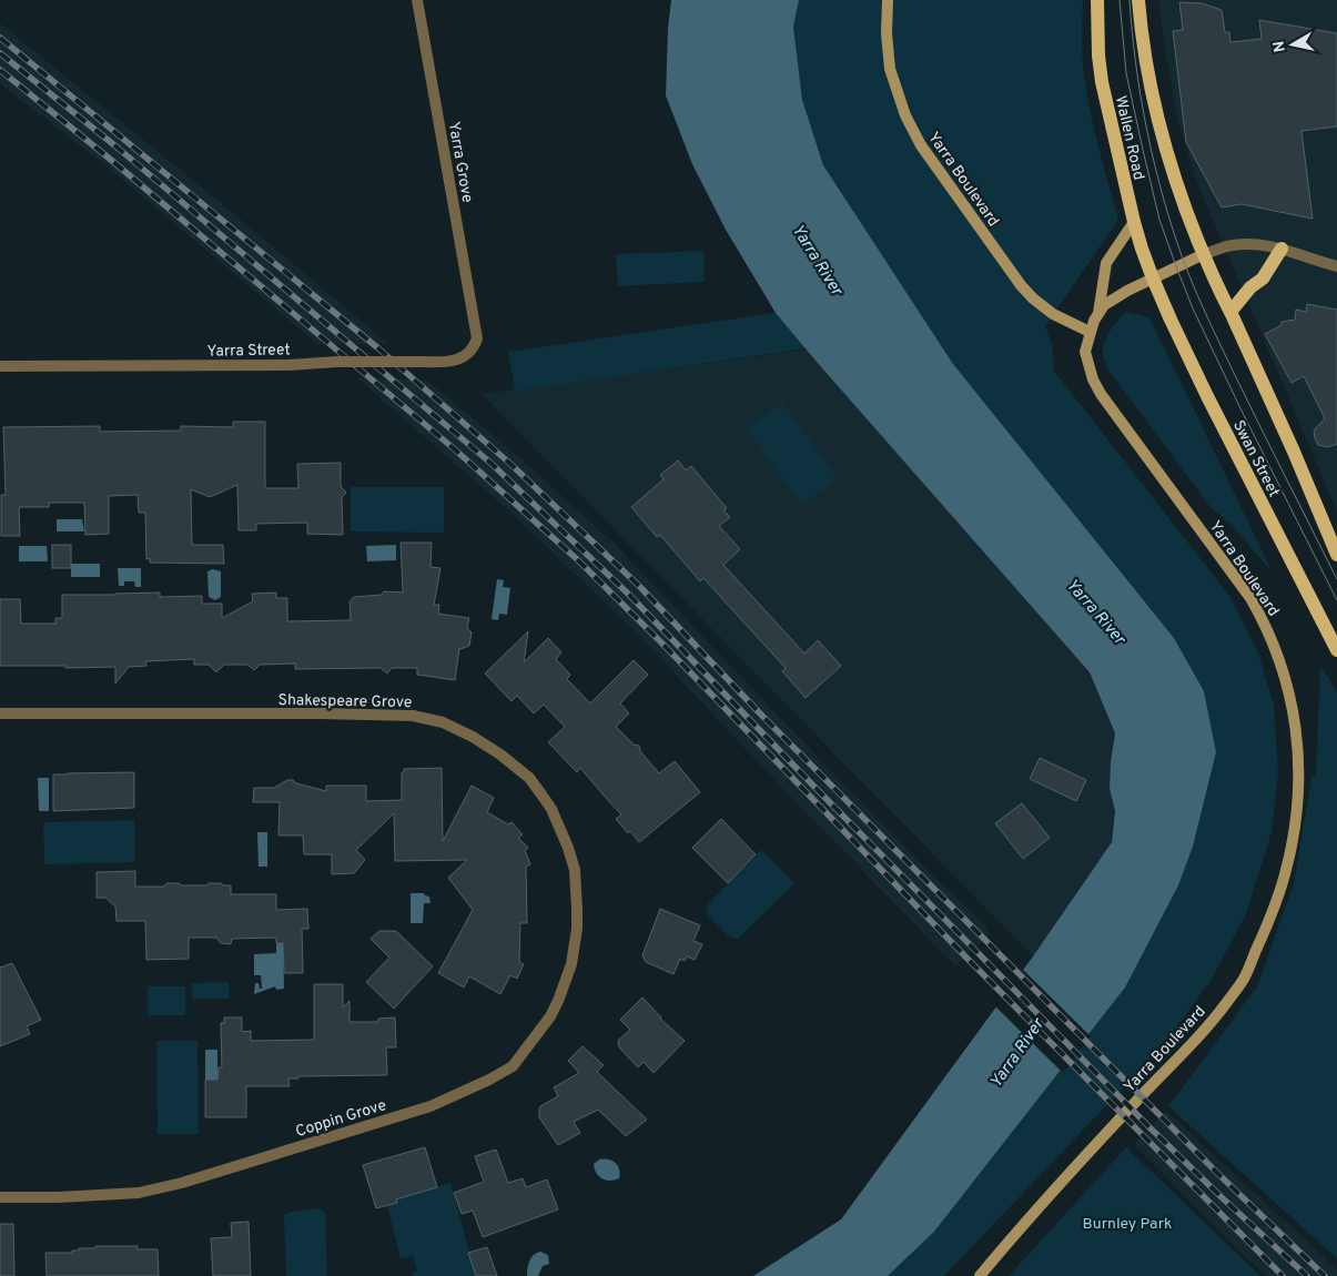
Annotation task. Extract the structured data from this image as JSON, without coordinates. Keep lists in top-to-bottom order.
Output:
{
  "streets": {
    "main road": ["Wallen Road", "Yarra Boulevard", "Swan Street"],
    "street": [
      "Yarra Grove",
      "Yarra Street",
      "Shakespeare Grove",
      "Coppin Grove"
    ]
  },
  "crossings": [
    ["Wallen Road", "Yarra Boulevard"],
    ["Wallen Road", "Swan Street"],
    ["Yarra Grove", "Yarra Street"],
    ["Yarra Boulevard", "Swan Street"],
    ["Shakespeare Grove", "Coppin Grove"]
  ],
  "water": ["Yarra River"],
  "parks": ["Burnley Park"],
  "north": "left"
}
